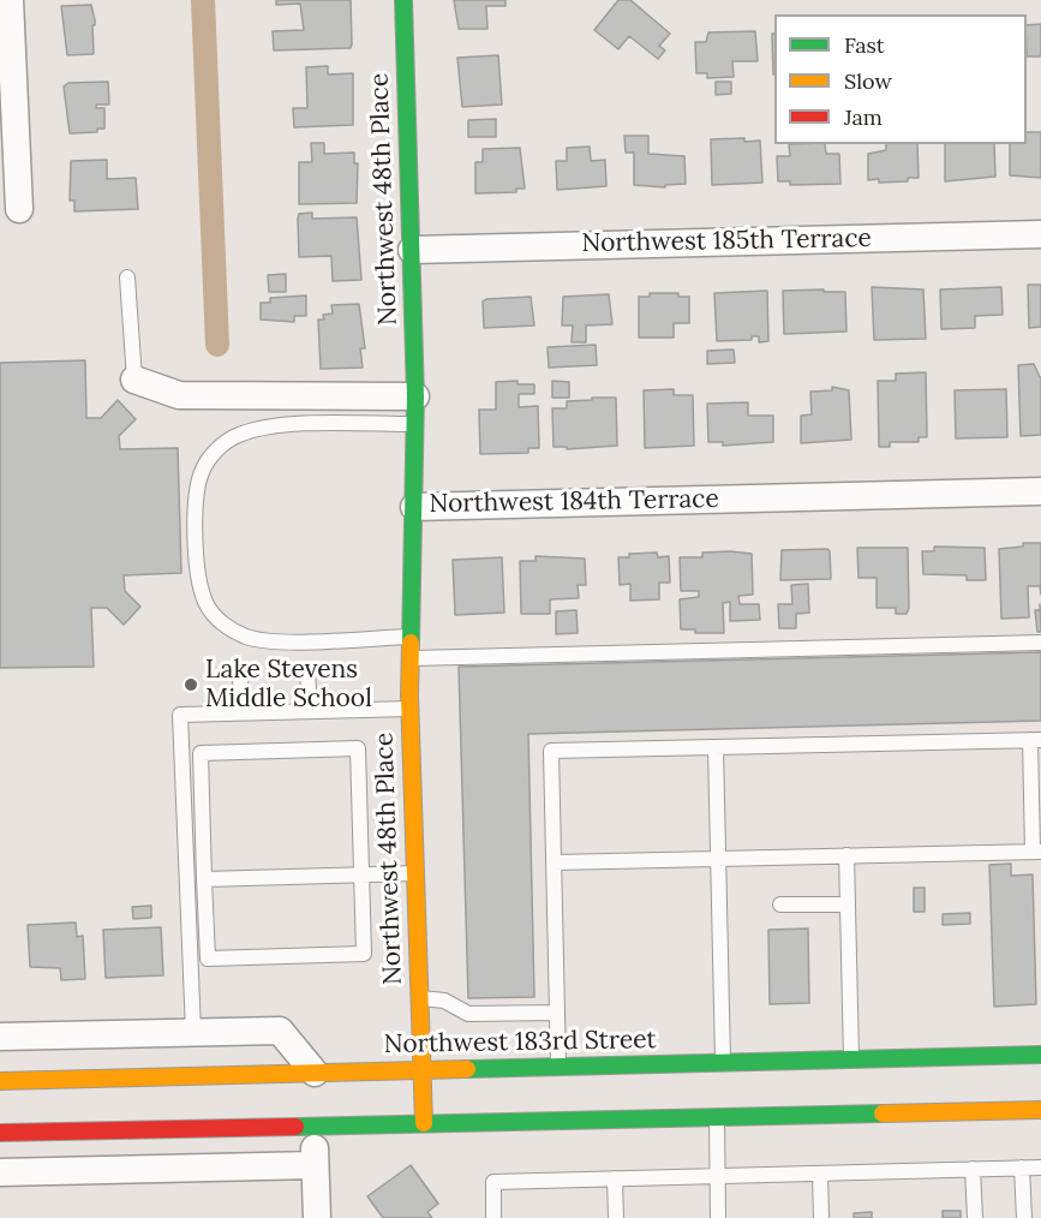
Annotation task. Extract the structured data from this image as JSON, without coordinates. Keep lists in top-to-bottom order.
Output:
{
  "streets": {
    "main road": ["Northwest 48th Place", "Northwest 184th Terrace", "Northwest 183rd Street"],
    "street": ["Northwest 185th Terrace"]
  },
  "crossings": [
    ["Northwest 48th Place", "Northwest 185th Terrace"],
    ["Northwest 48th Place", "Northwest 184th Terrace"],
    ["Northwest 48th Place", "Northwest 183rd Street"]
  ],
  "places": ["Lake Stevens Middle School"],
  "legend": ["Fast", "Slow", "Jam"]
}
